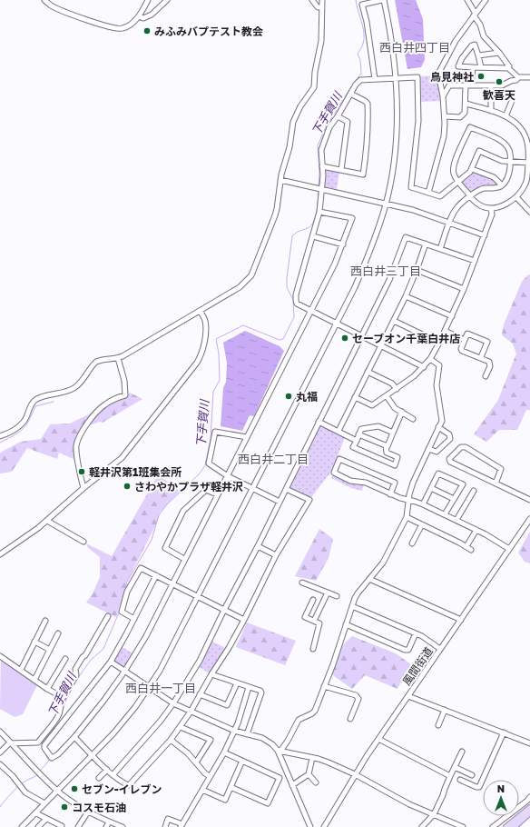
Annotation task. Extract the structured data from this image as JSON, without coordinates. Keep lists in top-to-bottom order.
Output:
{
  "streets": {
    "street": ["風間街道"]
  },
  "districts": [
    "西白井四丁目",
    "西白井三丁目",
    "西白井二丁目",
    "西白井一丁目"
  ],
  "water": ["下手賀川"],
  "places": [
    "みふみバプテスト教会",
    "鳥見神社",
    "歓喜天",
    "セーブオン千葉白井店",
    "丸福",
    "軽井沢第1班集会所",
    "さわやかプラザ軽井沢",
    "セブン-イレブン",
    "コスモ石油"
  ],
  "north": "top"
}
